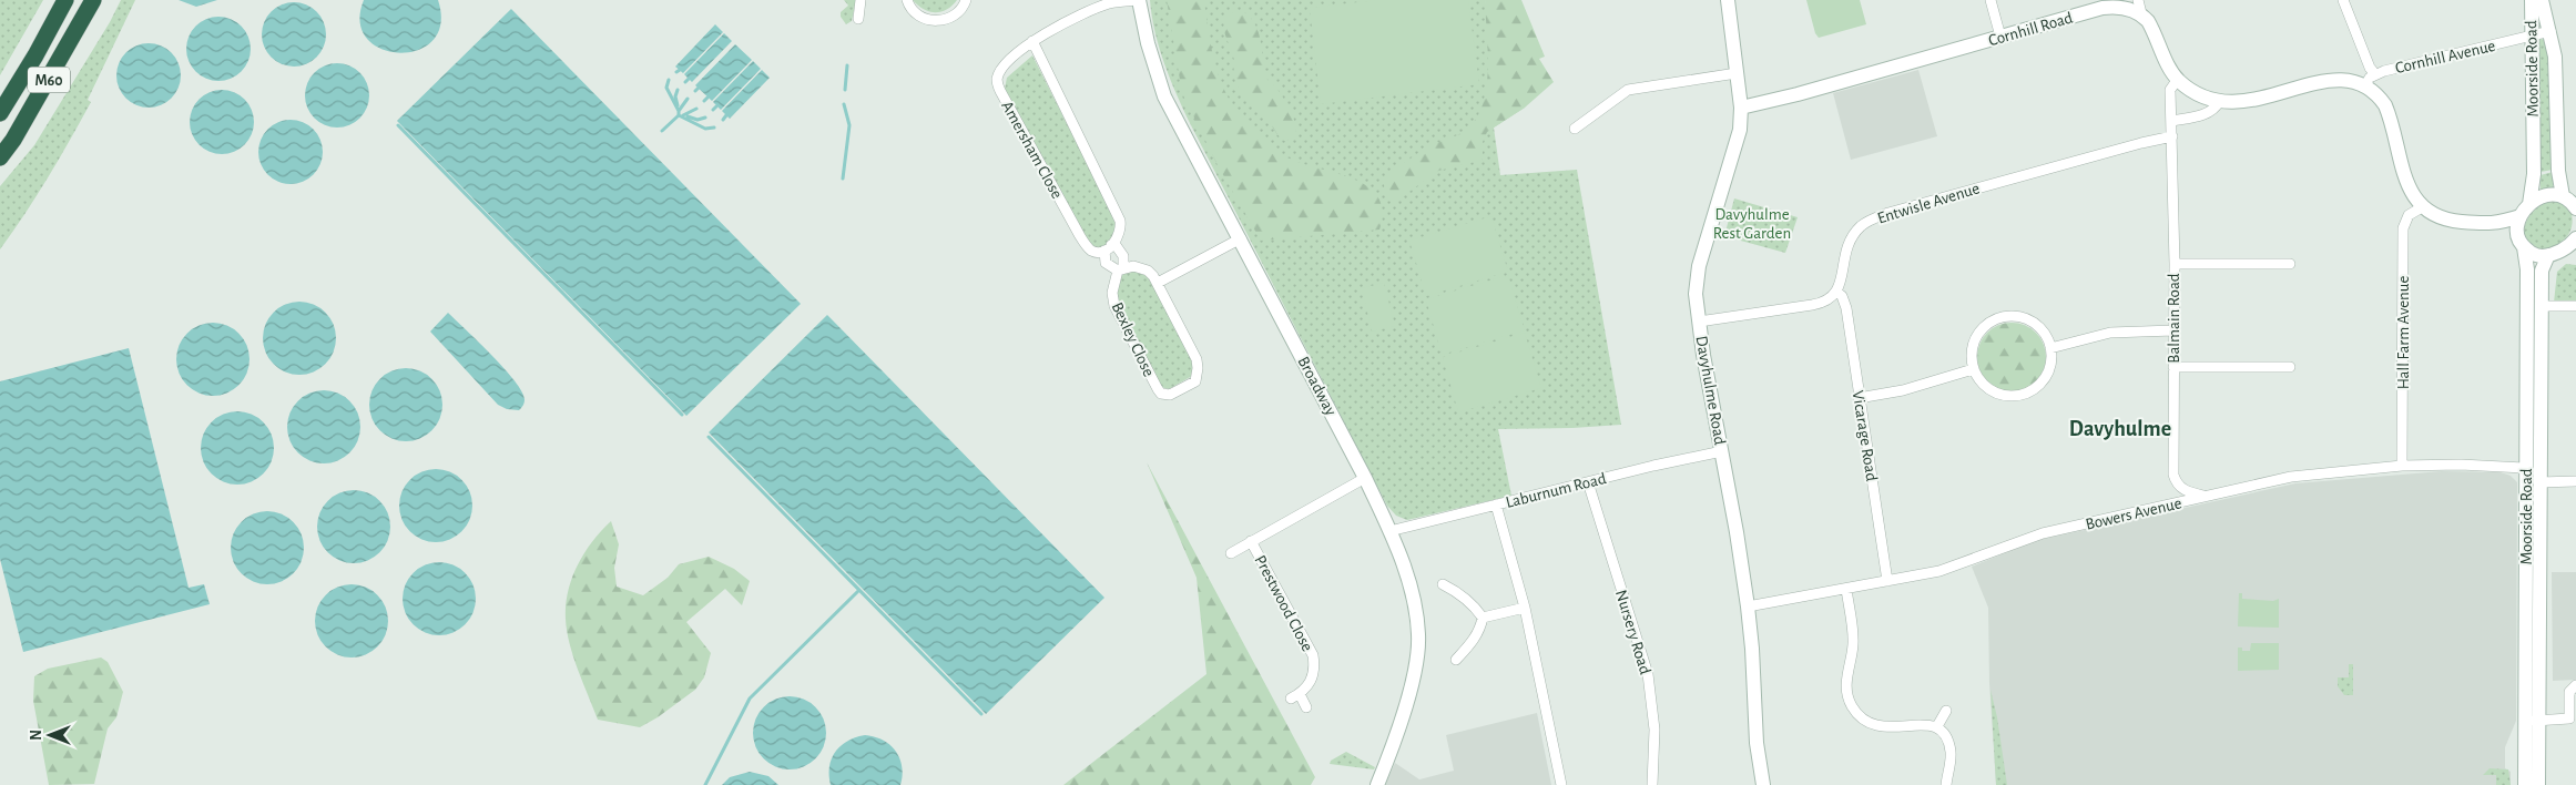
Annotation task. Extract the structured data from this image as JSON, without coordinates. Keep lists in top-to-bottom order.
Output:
{
  "streets": {
    "highway": ["M60"],
    "street": [
      "Cornhill Road",
      "Cornhill Avenue",
      "Moorside Road",
      "Amersham Close",
      "Entwisle Avenue",
      "Balmain Road",
      "Hall Farm Avenue",
      "Bexley Close",
      "Broadway",
      "Davyhulme Road",
      "Vicarage Road",
      "Laburnum Road",
      "Bowers Avenue",
      "Prestwood Close",
      "Nursery Road"
    ]
  },
  "crossings": [
    ["Cornhill Road", "Cornhill Avenue"],
    ["Cornhill Road", "Balmain Road"],
    ["Cornhill Road", "Davyhulme Road"],
    ["Cornhill Avenue", "Moorside Road"],
    ["Moorside Road", "Bowers Avenue"],
    ["Amersham Close", "Bexley Close"],
    ["Amersham Close", "Broadway"],
    ["Entwisle Avenue", "Balmain Road"],
    ["Entwisle Avenue", "Vicarage Road"],
    ["Balmain Road", "Bowers Avenue"],
    ["Hall Farm Avenue", "Bowers Avenue"],
    ["Broadway", "Laburnum Road"],
    ["Broadway", "Prestwood Close"],
    ["Davyhulme Road", "Laburnum Road"],
    ["Davyhulme Road", "Bowers Avenue"],
    ["Vicarage Road", "Bowers Avenue"],
    ["Laburnum Road", "Nursery Road"]
  ],
  "districts": ["Davyhulme"],
  "parks": ["Davyhulme Rest Garden"],
  "north": "left"
}
